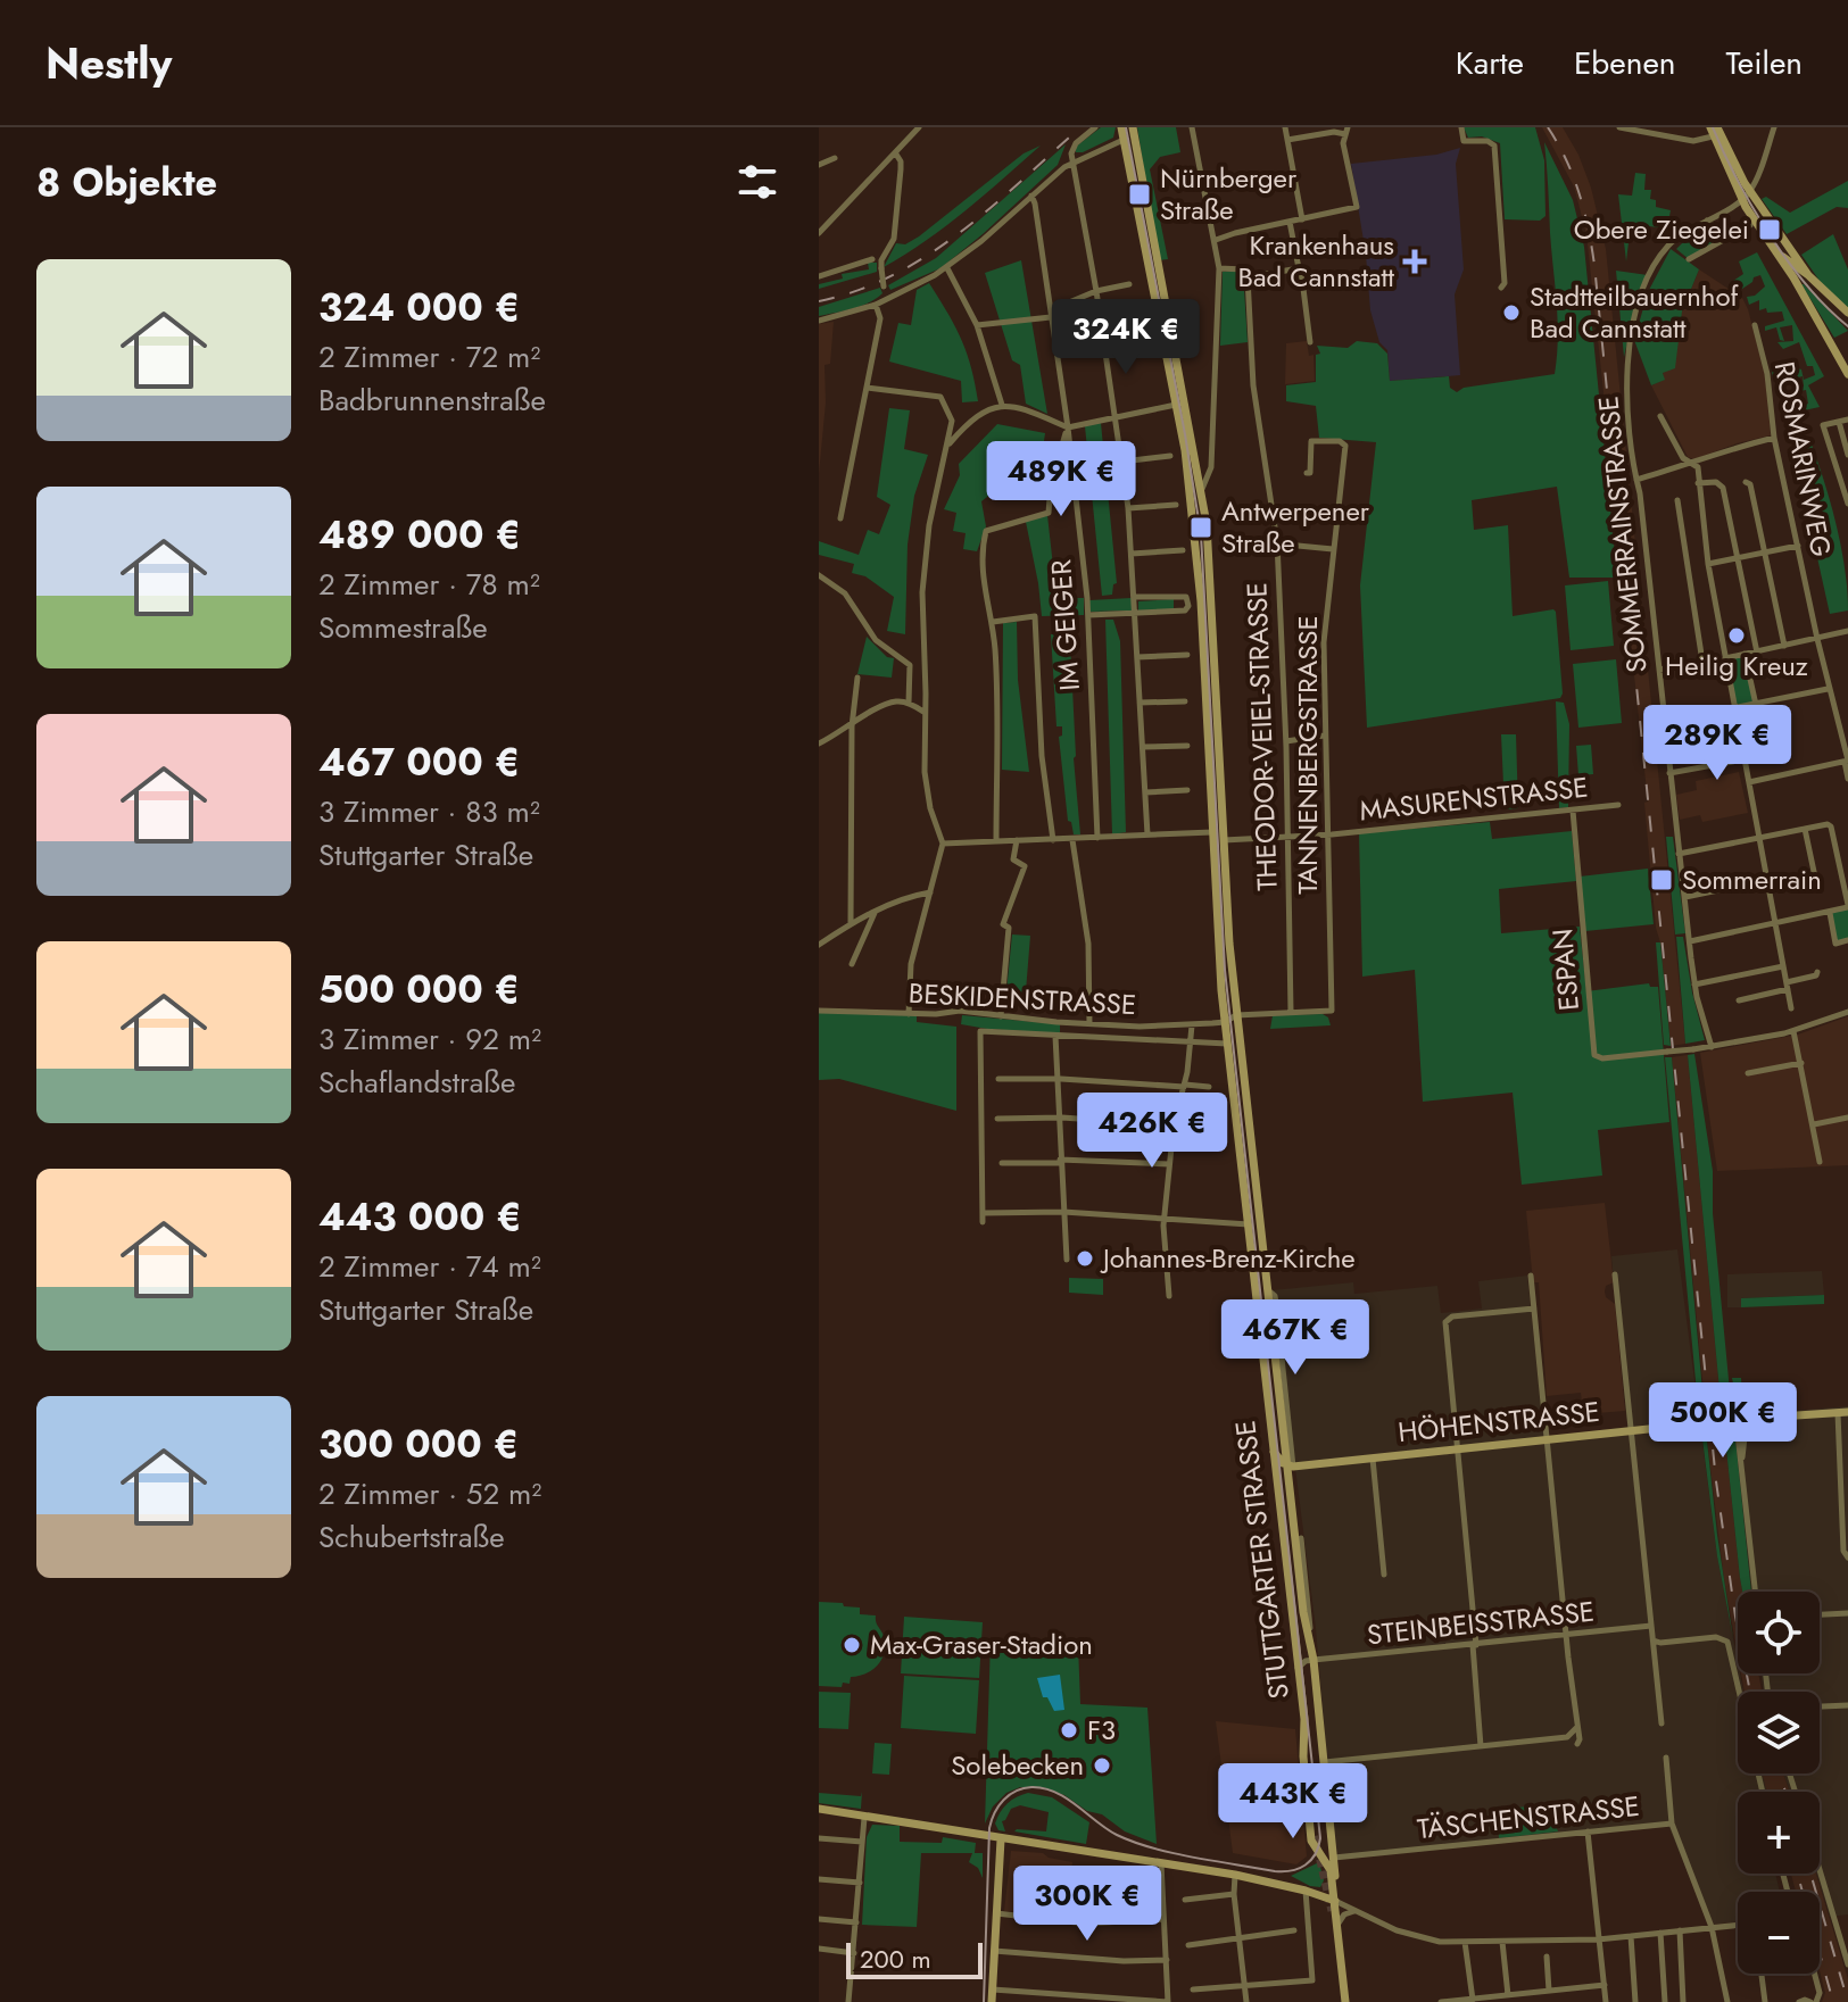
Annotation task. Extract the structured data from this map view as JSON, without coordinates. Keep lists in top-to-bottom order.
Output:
{
  "streets": {
    "main road": ["HÖHENSTRASSE", "STUTTGARTER STRASSE"],
    "street": [
      "ROSMARINWEG",
      "SOMMERRAINSTRASSE",
      "IM GEIGER",
      "THEODOR-VEIEL-STRASSE",
      "TANNENBERGSTRASSE",
      "MASURENSTRASSE",
      "ESPAN",
      "BESKIDENSTRASSE",
      "STEINBEISSTRASSE",
      "TÄSCHENSTRASSE"
    ]
  },
  "crossings": [
    ["SOMMERRAINSTRASSE", "ESPAN"],
    ["THEODOR-VEIEL-STRASSE", "TANNENBERGSTRASSE"],
    ["THEODOR-VEIEL-STRASSE", "MASURENSTRASSE"],
    ["TANNENBERGSTRASSE", "MASURENSTRASSE"],
    ["MASURENSTRASSE", "ESPAN"],
    ["BESKIDENSTRASSE", "STUTTGARTER STRASSE"],
    ["HÖHENSTRASSE", "STUTTGARTER STRASSE"],
    ["STUTTGARTER STRASSE", "STEINBEISSTRASSE"],
    ["STUTTGARTER STRASSE", "TÄSCHENSTRASSE"]
  ],
  "places": {
    "transit": [
      "Nürnberger Straße",
      "Obere Ziegelei",
      "Antwerpener Straße",
      "Sommerrain"
    ],
    "health": ["Krankenhaus Bad Cannstatt"],
    "other": [
      "Stadtteilbauernhof Bad Cannstatt",
      "Heilig Kreuz",
      "Johannes-Brenz-Kirche",
      "Max-Graser-Stadion",
      "F3",
      "Solebecken"
    ]
  },
  "scale_bar": "200 m",
  "page": {
    "header": "Nestly",
    "nav": ["Karte", "Ebenen", "Teilen"],
    "heading": "8 Objekte",
    "list": [
      {
        "name": "324 000 €",
        "note": "2 Zimmer · 72 m² · Badbrunnenstraße"
      },
      {
        "name": "489 000 €",
        "note": "2 Zimmer · 78 m² · Sommestraße"
      },
      {
        "name": "467 000 €",
        "note": "3 Zimmer · 83 m² · Stuttgarter Straße"
      },
      {
        "name": "500 000 €",
        "note": "3 Zimmer · 92 m² · Schaflandstraße"
      },
      {
        "name": "443 000 €",
        "note": "2 Zimmer · 74 m² · Stuttgarter Straße"
      },
      {
        "name": "300 000 €",
        "note": "2 Zimmer · 52 m² · Schubertstraße"
      }
    ],
    "price": [
      "324K €",
      "489K €",
      "289K €",
      "426K €",
      "467K €",
      "500K €",
      "443K €",
      "300K €"
    ],
    "map_buttons": ["+", "−"],
    "scale": "200 m"
  }
}
